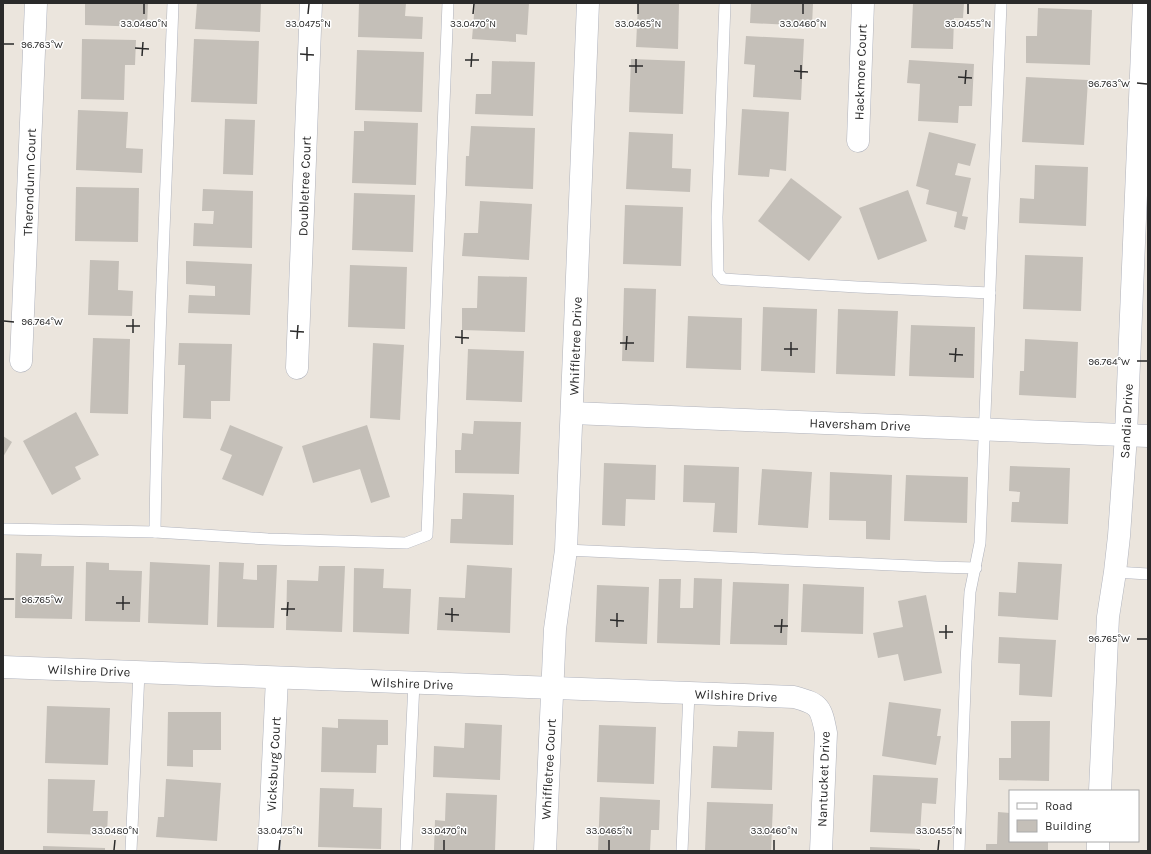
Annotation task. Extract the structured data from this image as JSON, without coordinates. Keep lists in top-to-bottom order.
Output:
{
  "streets": {
    "street": [
      "Hackmore Court",
      "Therondunn Court",
      "Doubletree Court",
      "Whiffletree Drive",
      "Sandia Drive",
      "Haversham Drive",
      "Wilshire Drive",
      "Vicksburg Court",
      "Whiffletree Court",
      "Nantucket Drive"
    ]
  },
  "crossings": [
    ["Whiffletree Drive", "Haversham Drive"],
    ["Whiffletree Drive", "Wilshire Drive"],
    ["Whiffletree Drive", "Whiffletree Court"],
    ["Sandia Drive", "Haversham Drive"],
    ["Wilshire Drive", "Vicksburg Court"],
    ["Wilshire Drive", "Whiffletree Court"],
    ["Wilshire Drive", "Nantucket Drive"]
  ],
  "legend": ["Road", "Building"],
  "coordinates": [
    "33.0480°N",
    "33.0475°N",
    "33.0470°N",
    "33.0465°N",
    "33.0460°N",
    "33.0455°N",
    "96.763°W",
    "96.764°W",
    "96.765°W"
  ]
}
